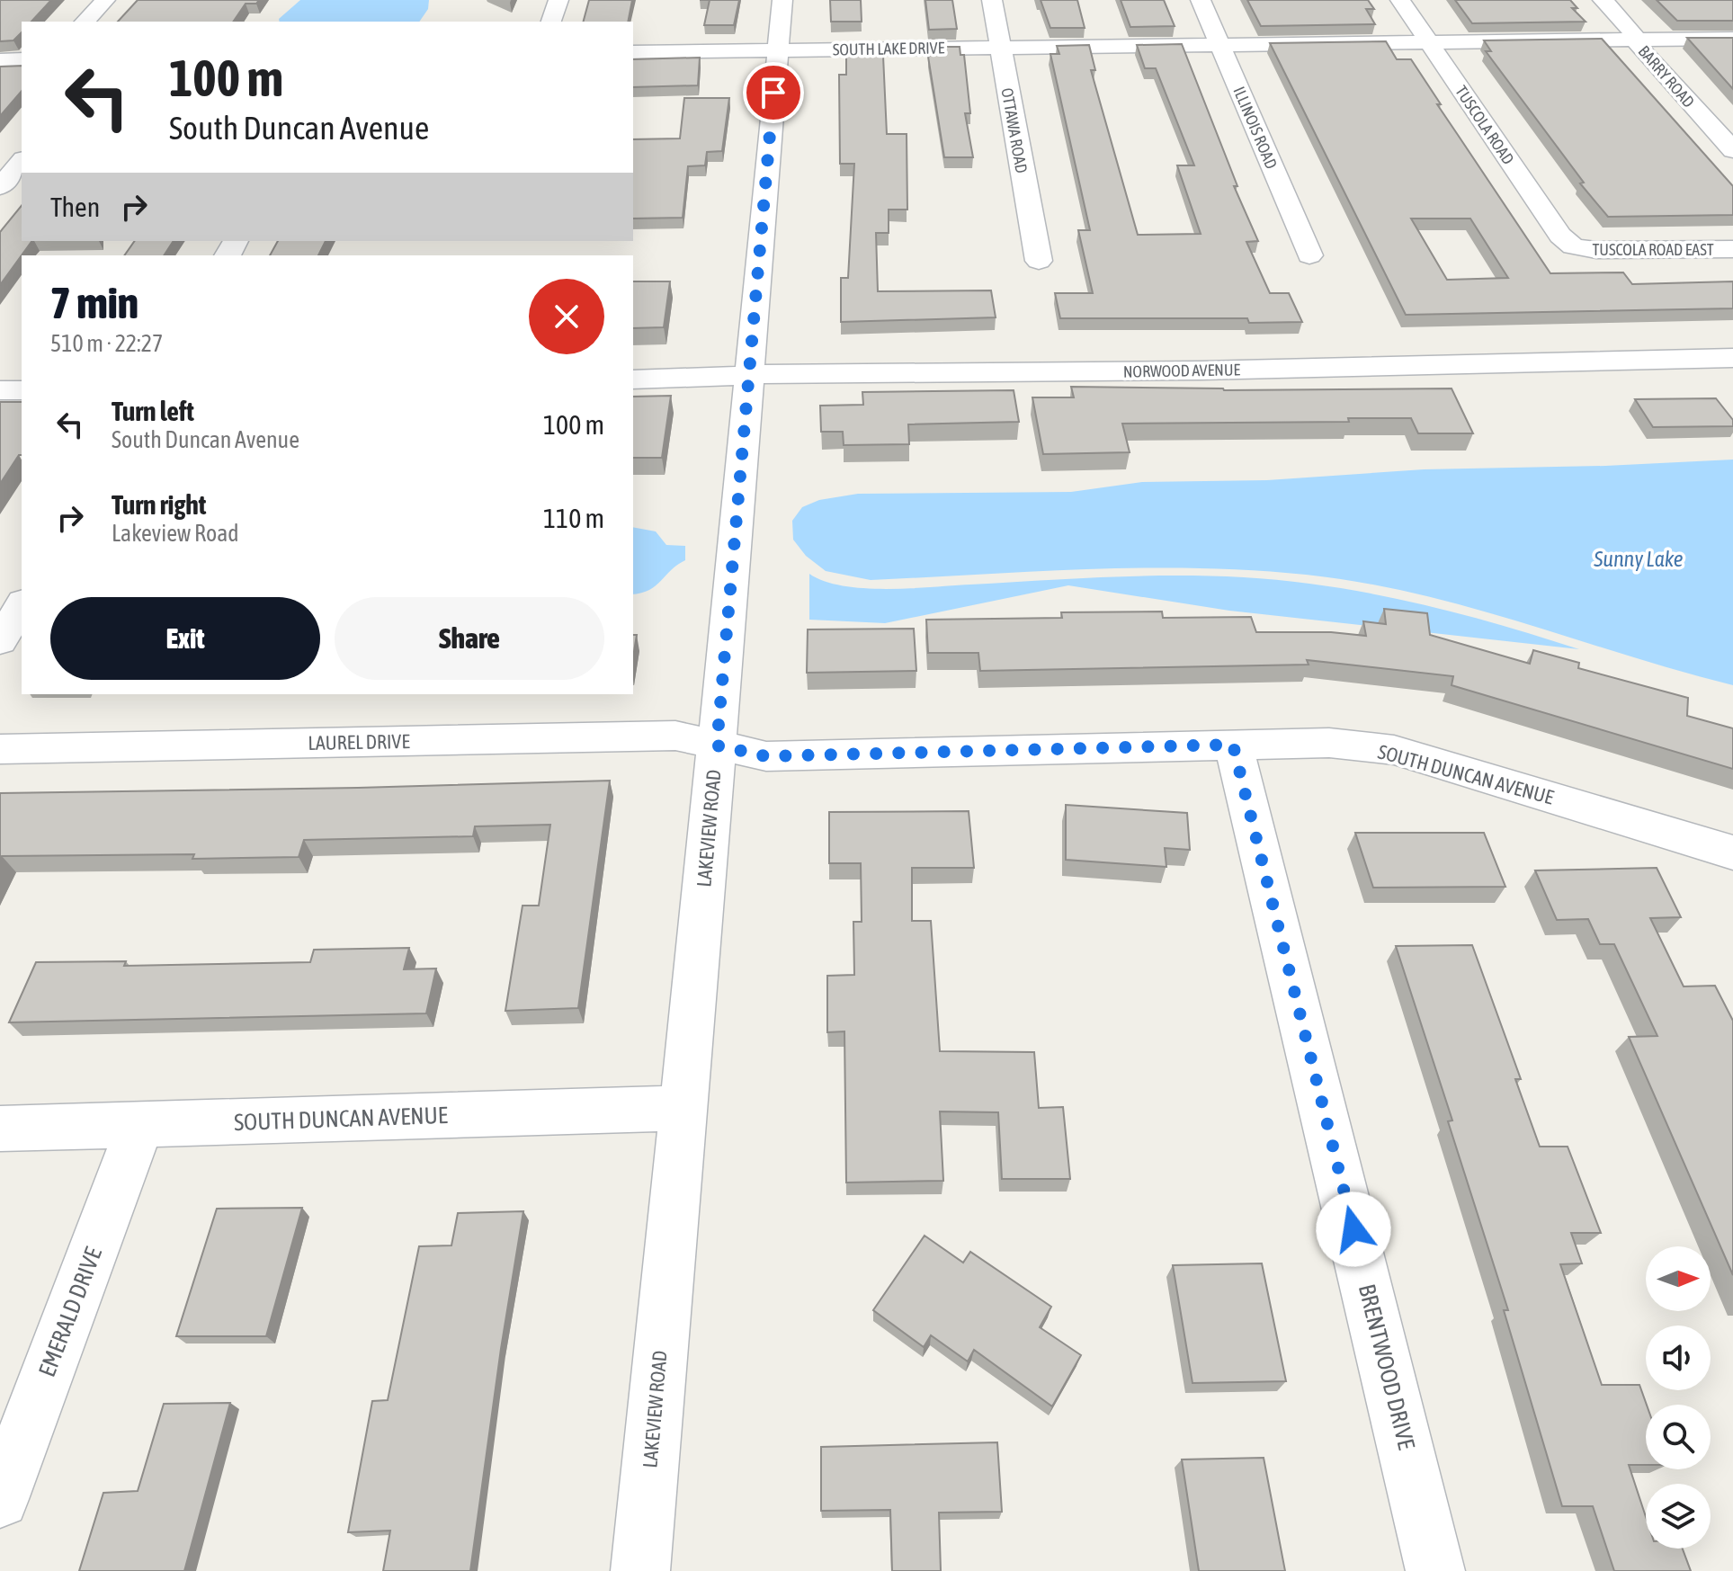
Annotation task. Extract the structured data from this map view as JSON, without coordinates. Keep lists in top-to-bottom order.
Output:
{
  "streets": {
    "street": [
      "SOUTH LAKE DRIVE",
      "BARRY ROAD",
      "TUSCOLA ROAD",
      "ILLINOIS ROAD",
      "OTTAWA ROAD",
      "TUSCOLA ROAD EAST",
      "NORWOOD AVENUE",
      "LAUREL DRIVE",
      "SOUTH DUNCAN AVENUE",
      "LAKEVIEW ROAD",
      "EMERALD DRIVE",
      "BRENTWOOD DRIVE"
    ]
  },
  "crossings": [
    ["SOUTH LAKE DRIVE", "BARRY ROAD"],
    ["SOUTH LAKE DRIVE", "TUSCOLA ROAD"],
    ["SOUTH LAKE DRIVE", "ILLINOIS ROAD"],
    ["SOUTH LAKE DRIVE", "OTTAWA ROAD"],
    ["SOUTH LAKE DRIVE", "LAKEVIEW ROAD"],
    ["TUSCOLA ROAD", "TUSCOLA ROAD EAST"],
    ["NORWOOD AVENUE", "LAKEVIEW ROAD"],
    ["LAUREL DRIVE", "SOUTH DUNCAN AVENUE"],
    ["LAUREL DRIVE", "LAKEVIEW ROAD"],
    ["SOUTH DUNCAN AVENUE", "LAKEVIEW ROAD"],
    ["SOUTH DUNCAN AVENUE", "EMERALD DRIVE"],
    ["SOUTH DUNCAN AVENUE", "BRENTWOOD DRIVE"]
  ],
  "water": ["Sunny Lake"],
  "north": "right",
  "page": {
    "turn": ["100 m", "South Duncan Avenue"],
    "then": "Then",
    "heading": ["7 min", "510 m · 22:27"],
    "list": [
      {
        "name": "Turn left",
        "note": "South Duncan Avenue",
        "value": "100 m"
      },
      {
        "name": "Turn right",
        "note": "Lakeview Road",
        "value": "110 m"
      }
    ],
    "buttons": ["Exit", "Share"]
  }
}
